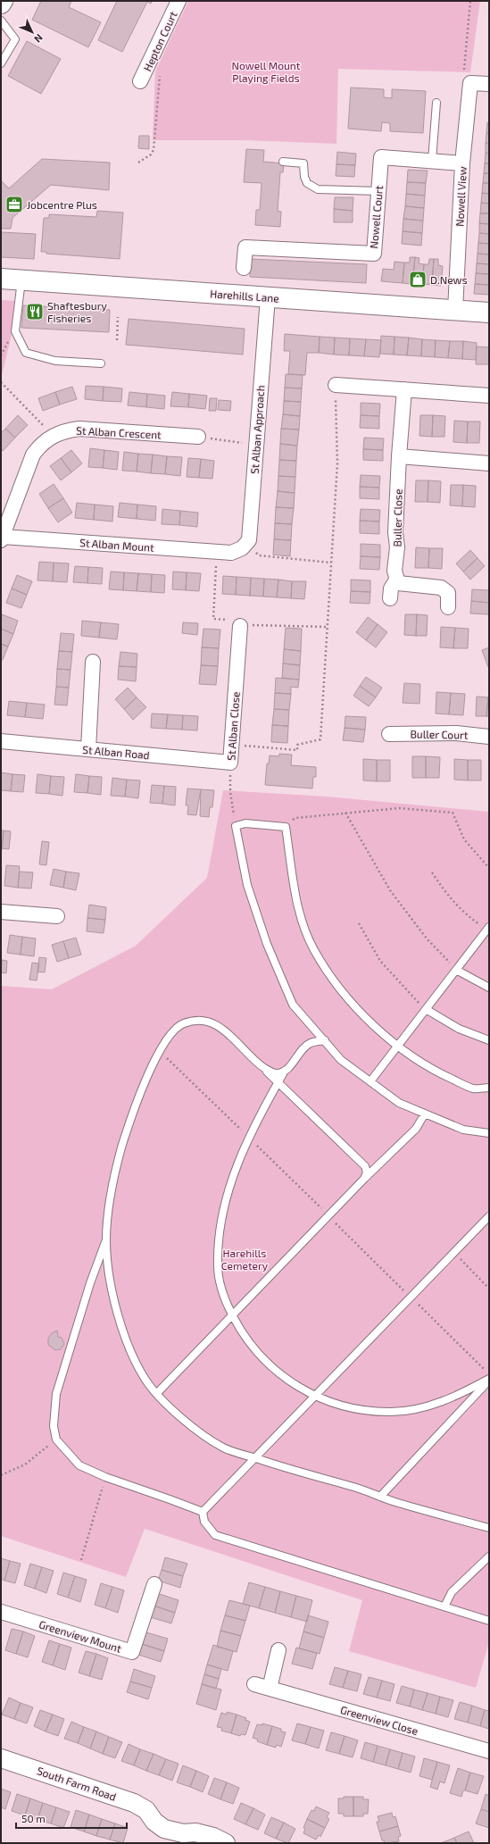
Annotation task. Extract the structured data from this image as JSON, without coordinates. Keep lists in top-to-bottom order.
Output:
{
  "streets": {
    "main road": ["Harehills Lane"],
    "street": [
      "Hepton Court",
      "Nowell View",
      "Nowell Court",
      "St Alban Approach",
      "St Alban Crescent",
      "Buller Close",
      "St Alban Mount",
      "St Alban Close",
      "Buller Court",
      "St Alban Road",
      "Greenview Mount",
      "Greenview Close",
      "South Farm Road"
    ]
  },
  "crossings": [
    ["Nowell View", "Nowell Court"],
    ["Nowell View", "Harehills Lane"],
    ["Harehills Lane", "St Alban Approach"],
    ["St Alban Approach", "St Alban Mount"],
    ["St Alban Crescent", "St Alban Mount"],
    ["St Alban Close", "St Alban Road"]
  ],
  "parks": ["Nowell Mount Playing Fields", "Harehills Cemetery"],
  "places": {
    "office": ["Jobcentre Plus"],
    "shop": ["D.News"],
    "restaurant": ["Shaftesbury Fisheries"]
  },
  "scale_bar": "50 m",
  "north": "bottom right"
}
